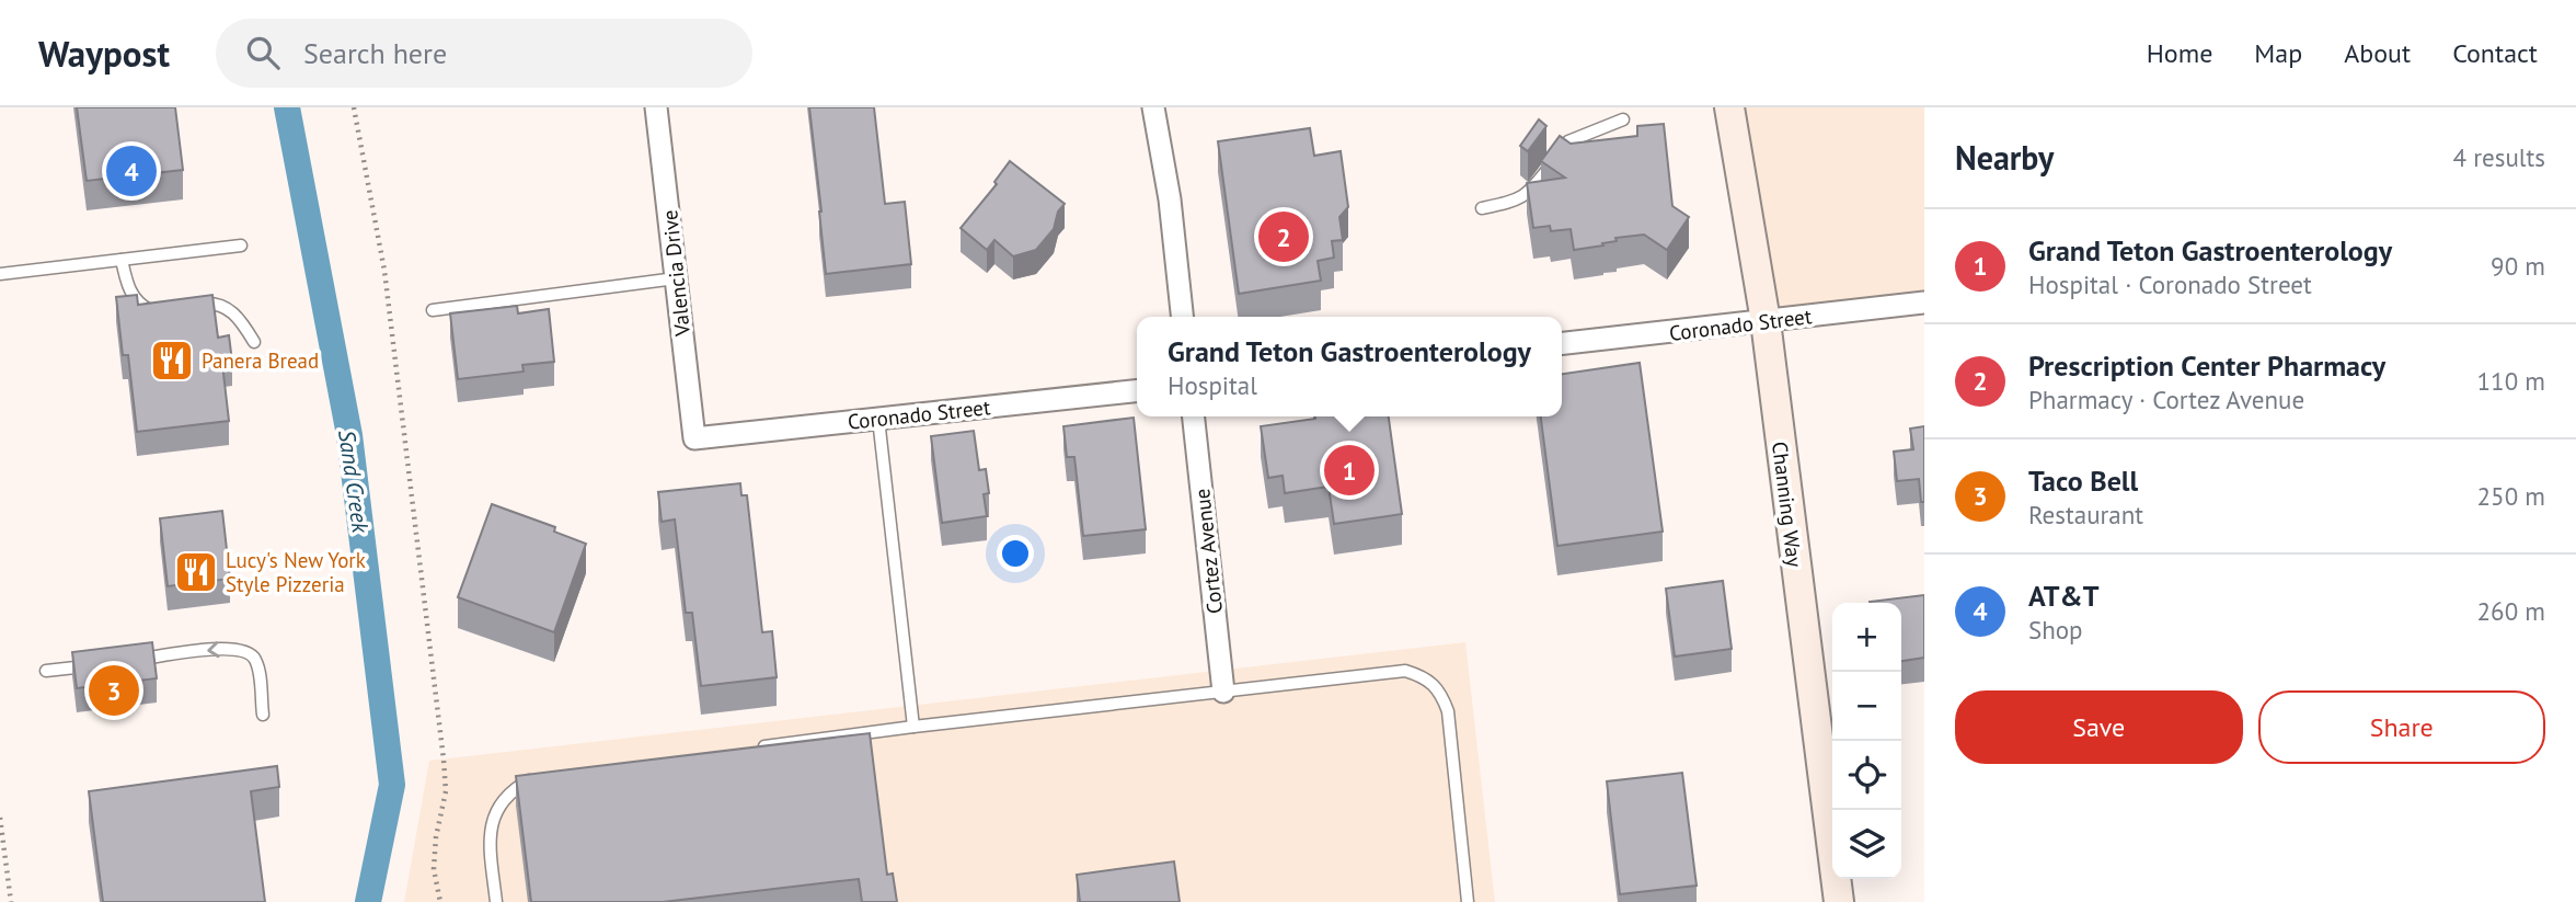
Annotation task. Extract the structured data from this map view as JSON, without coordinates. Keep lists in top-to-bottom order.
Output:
{
  "streets": {
    "main road": ["Channing Way"],
    "street": ["Valencia Drive", "Coronado Street", "Cortez Avenue"]
  },
  "crossings": [
    ["Valencia Drive", "Coronado Street"],
    ["Coronado Street", "Channing Way"]
  ],
  "water": ["Sand Creek"],
  "places": {
    "restaurant": ["Panera Bread", "Lucy's New York Style Pizzeria"]
  },
  "page": {
    "header": "Waypost",
    "search": "Search here",
    "nav": [
      "Home",
      "Map",
      "About",
      "Contact"
    ],
    "heading": ["Nearby", "4 results"],
    "pins": [
      "4",
      "2",
      "1",
      "3"
    ],
    "list": [
      {
        "mark": "1",
        "name": "Grand Teton Gastroenterology",
        "note": "Hospital · Coronado Street",
        "value": "90 m"
      },
      {
        "mark": "2",
        "name": "Prescription Center Pharmacy",
        "note": "Pharmacy · Cortez Avenue",
        "value": "110 m"
      },
      {
        "mark": "3",
        "name": "Taco Bell",
        "note": "Restaurant",
        "value": "250 m"
      },
      {
        "mark": "4",
        "name": "AT&T",
        "note": "Shop",
        "value": "260 m"
      }
    ],
    "popup": ["Grand Teton Gastroenterology", "Hospital"],
    "map_buttons": ["+", "−"],
    "buttons": ["Save", "Share"]
  }
}
